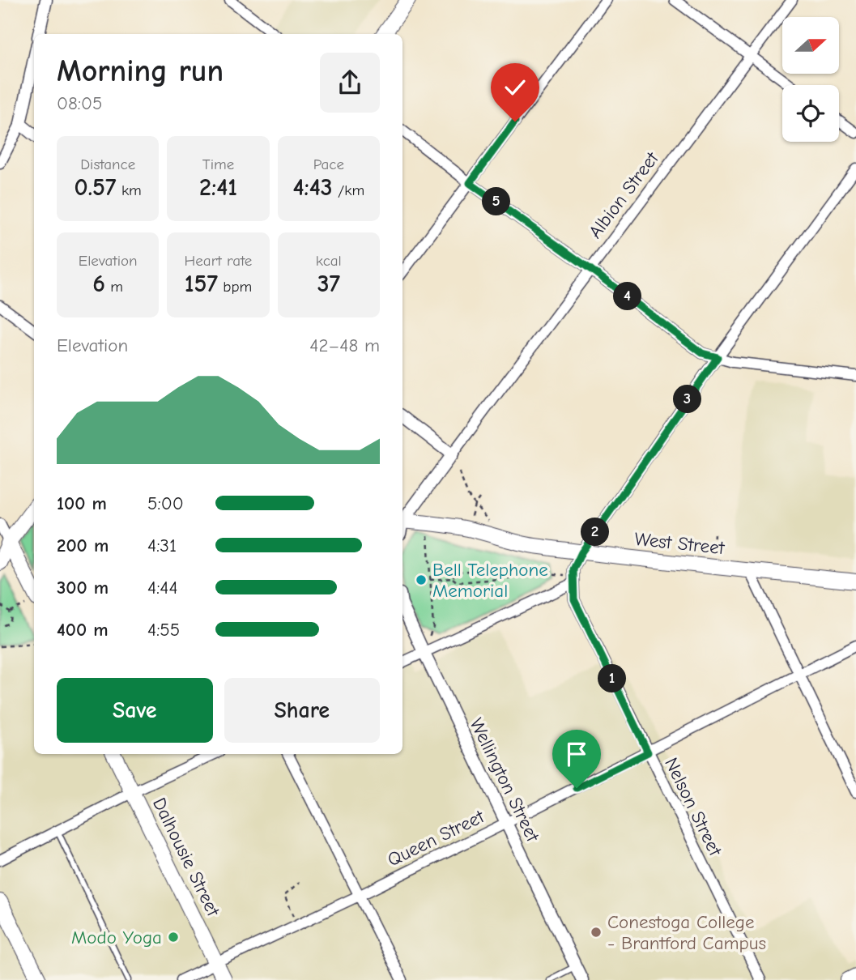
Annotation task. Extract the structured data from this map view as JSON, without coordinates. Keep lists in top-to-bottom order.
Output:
{
  "streets": {
    "main road": ["West Street", "Dalhousie Street"],
    "street": [
      "Albion Street",
      "Wellington Street",
      "Nelson Street",
      "Queen Street"
    ]
  },
  "crossings": [
    ["Wellington Street", "Queen Street"],
    ["Nelson Street", "Queen Street"],
    ["Queen Street", "Dalhousie Street"]
  ],
  "places": ["Bell Telephone Memorial", "Conestoga College - Brantford Campus", "Modo Yoga"],
  "north": "right",
  "page": {
    "heading": ["Morning run", "08:05"],
    "stats": [
      ["Distance", "0.57 km"],
      ["Time", "2:41"],
      ["Pace", "4:43 /km"],
      ["Elevation", "6 m"],
      ["Heart rate", "157 bpm"],
      ["kcal", "37"]
    ],
    "pins": [
      "5",
      "4",
      "3",
      "2",
      "1"
    ],
    "chart": ["Elevation", "42–48 m"],
    "list": [
      {
        "name": "100 m",
        "note": "5:00"
      },
      {
        "name": "200 m",
        "note": "4:31"
      },
      {
        "name": "300 m",
        "note": "4:44"
      },
      {
        "name": "400 m",
        "note": "4:55"
      }
    ],
    "buttons": ["Save", "Share"]
  }
}
